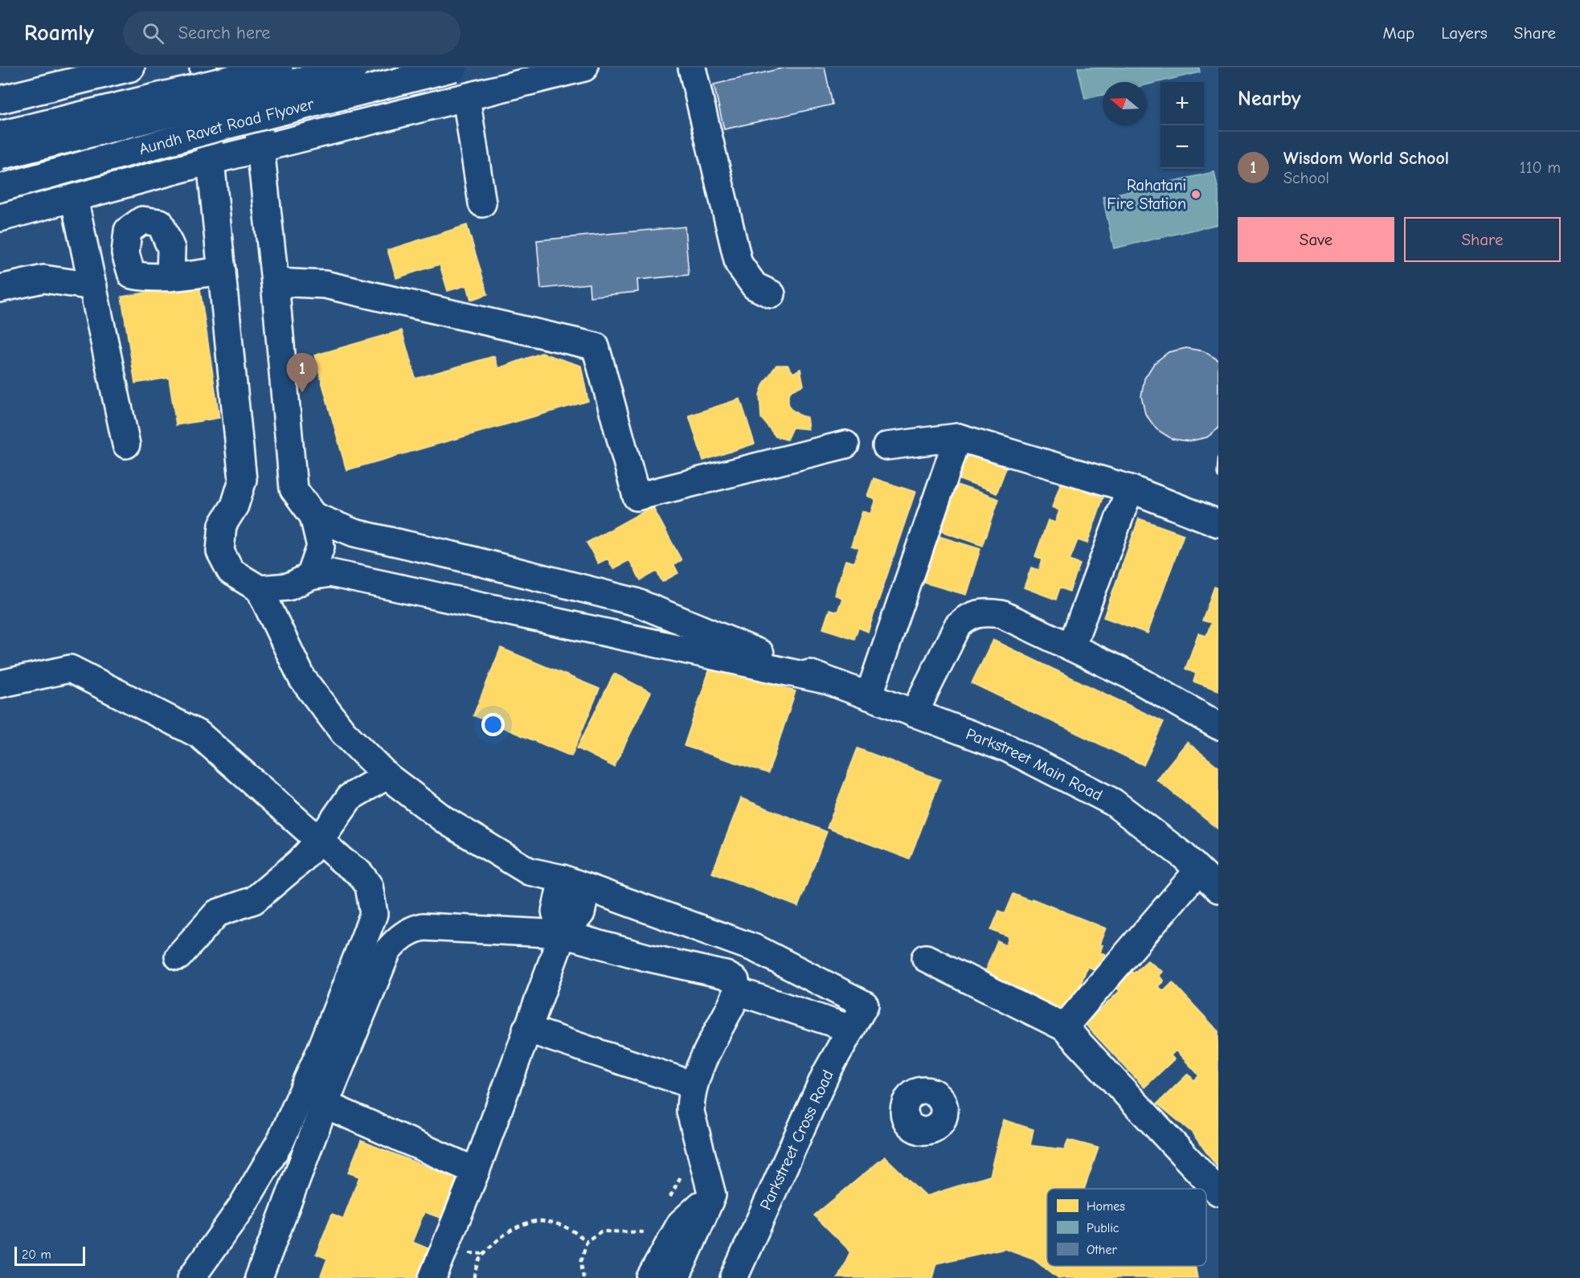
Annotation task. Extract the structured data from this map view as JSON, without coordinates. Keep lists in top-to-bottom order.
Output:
{
  "streets": {
    "street": ["Aundh Ravet Road Flyover", "Parkstreet Main Road", "Parkstreet Cross Road"]
  },
  "places": ["Rahatani Fire Station"],
  "legend": ["Homes", "Public", "Other"],
  "scale_bar": "20 m",
  "north": "left",
  "page": {
    "header": "Roamly",
    "search": "Search here",
    "nav": ["Map", "Layers", "Share"],
    "heading": "Nearby",
    "map_buttons": ["+", "−"],
    "list": [
      {
        "mark": "1",
        "name": "Wisdom World School",
        "note": "School",
        "value": "110 m"
      }
    ],
    "buttons": ["Save", "Share"],
    "pins": "1",
    "scale": "20 m"
  }
}
